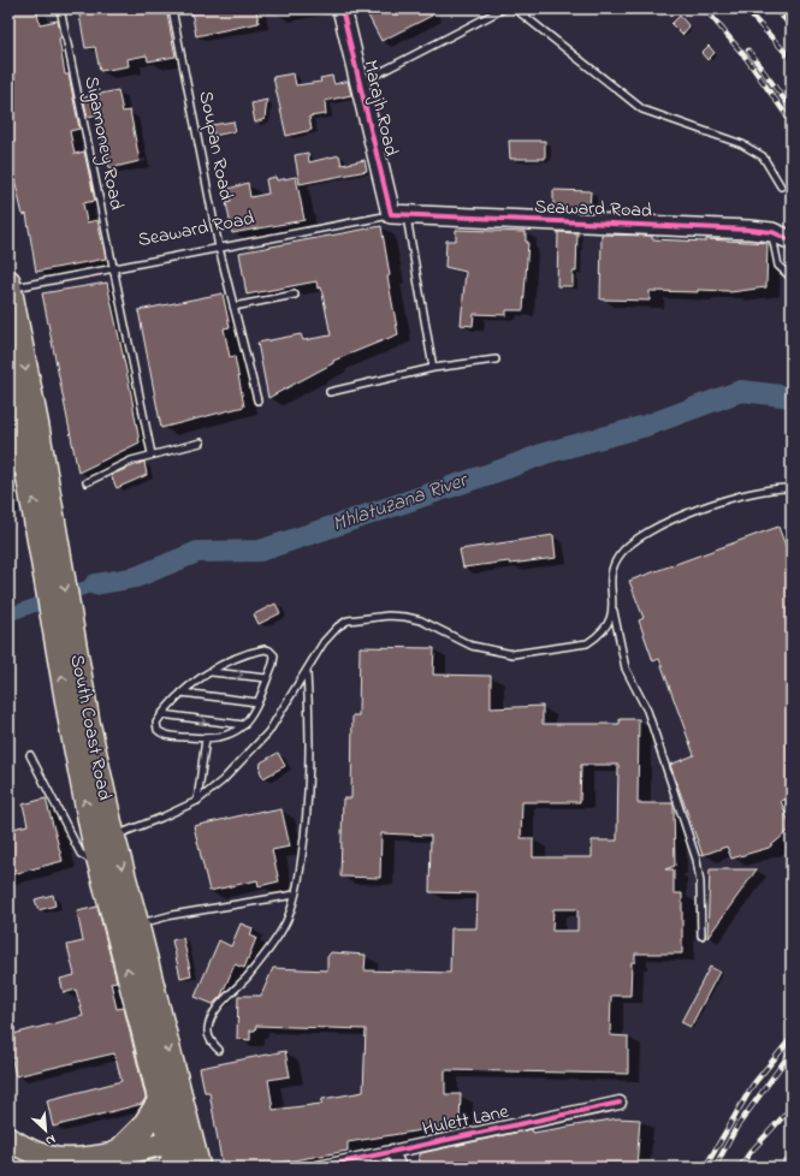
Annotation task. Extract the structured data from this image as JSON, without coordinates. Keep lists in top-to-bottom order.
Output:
{
  "streets": {
    "highway": ["South Coast Road"],
    "street": ["Marajh Road", "Seaward Road", "Hulett Lane"],
    "lane": ["Sigamoney Road", "Soupan Road"]
  },
  "crossings": [
    ["Marajh Road", "Seaward Road"],
    ["Sigamoney Road", "Seaward Road"],
    ["Soupan Road", "Seaward Road"],
    ["Seaward Road", "South Coast Road"]
  ],
  "water": ["Mhlatuzana River"],
  "north": "bottom right"
}
